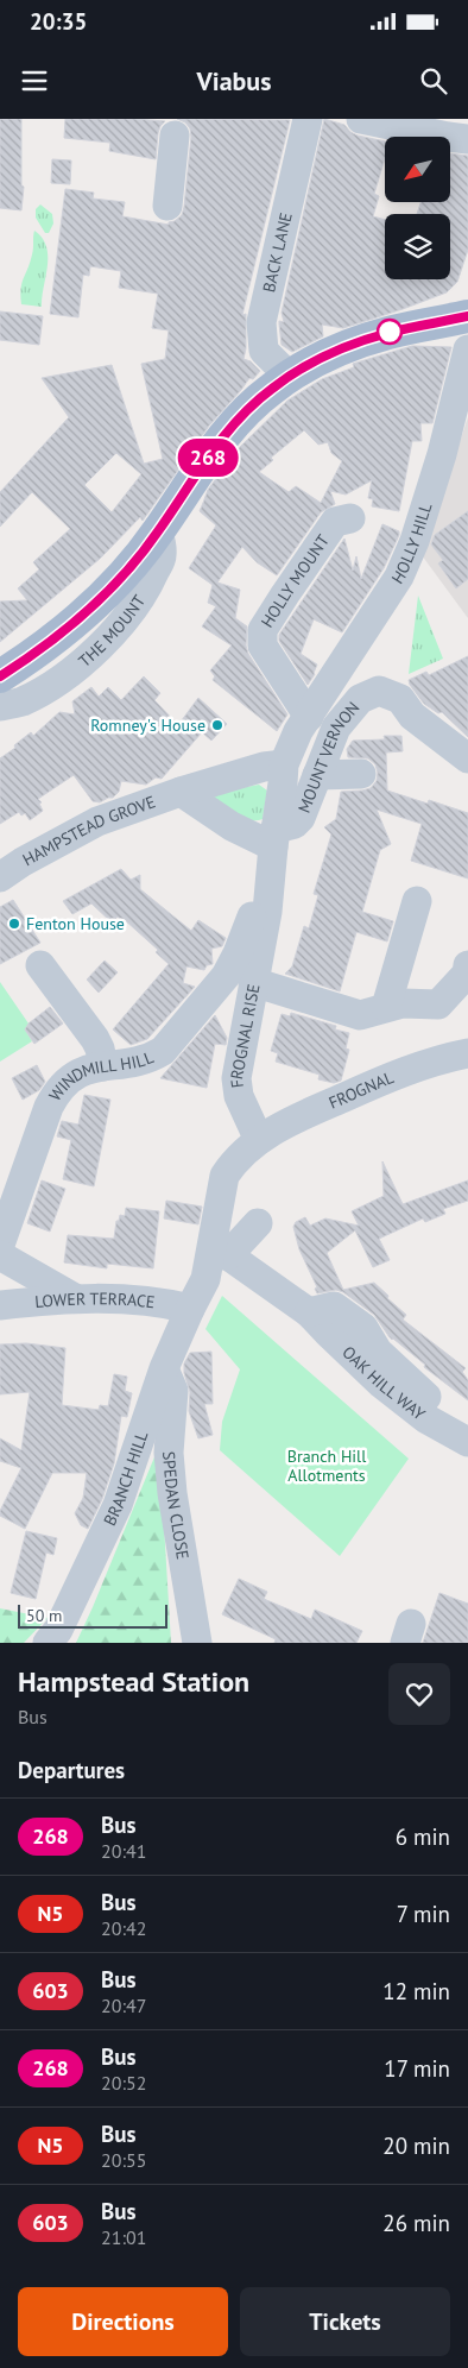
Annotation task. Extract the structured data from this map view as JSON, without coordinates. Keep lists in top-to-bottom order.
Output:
{
  "streets": {
    "street": [
      "BACK LANE",
      "HOLLY HILL",
      "HOLLY MOUNT",
      "THE MOUNT",
      "MOUNT VERNON",
      "HAMPSTEAD GROVE",
      "FROGNAL RISE",
      "WINDMILL HILL",
      "FROGNAL",
      "LOWER TERRACE",
      "OAK HILL WAY",
      "BRANCH HILL",
      "SPEDAN CLOSE"
    ]
  },
  "crossings": [
    ["HOLLY HILL", "HOLLY MOUNT"],
    ["HOLLY HILL", "HAMPSTEAD GROVE"],
    ["HOLLY HILL", "FROGNAL RISE"],
    ["MOUNT VERNON", "FROGNAL RISE"],
    ["HAMPSTEAD GROVE", "FROGNAL RISE"],
    ["FROGNAL RISE", "WINDMILL HILL"],
    ["FROGNAL RISE", "FROGNAL"],
    ["LOWER TERRACE", "BRANCH HILL"],
    ["BRANCH HILL", "SPEDAN CLOSE"]
  ],
  "parks": ["Branch Hill Allotments"],
  "places": ["Romney's House", "Fenton House"],
  "lines": ["bus line 268"],
  "scale_bar": "50 m",
  "north": "bottom left",
  "page": {
    "status": "20:35",
    "header": "Viabus",
    "on_map": "268",
    "scale": "50 m",
    "heading": [
      ["Hampstead Station", "Bus"],
      "Departures"
    ],
    "list": [
      {
        "mark": "268",
        "name": "Bus",
        "note": "20:41",
        "value": "6 min"
      },
      {
        "mark": "N5",
        "name": "Bus",
        "note": "20:42",
        "value": "7 min"
      },
      {
        "mark": "603",
        "name": "Bus",
        "note": "20:47",
        "value": "12 min"
      },
      {
        "mark": "268",
        "name": "Bus",
        "note": "20:52",
        "value": "17 min"
      },
      {
        "mark": "N5",
        "name": "Bus",
        "note": "20:55",
        "value": "20 min"
      },
      {
        "mark": "603",
        "name": "Bus",
        "note": "21:01",
        "value": "26 min"
      }
    ],
    "buttons": ["Directions", "Tickets"]
  }
}
